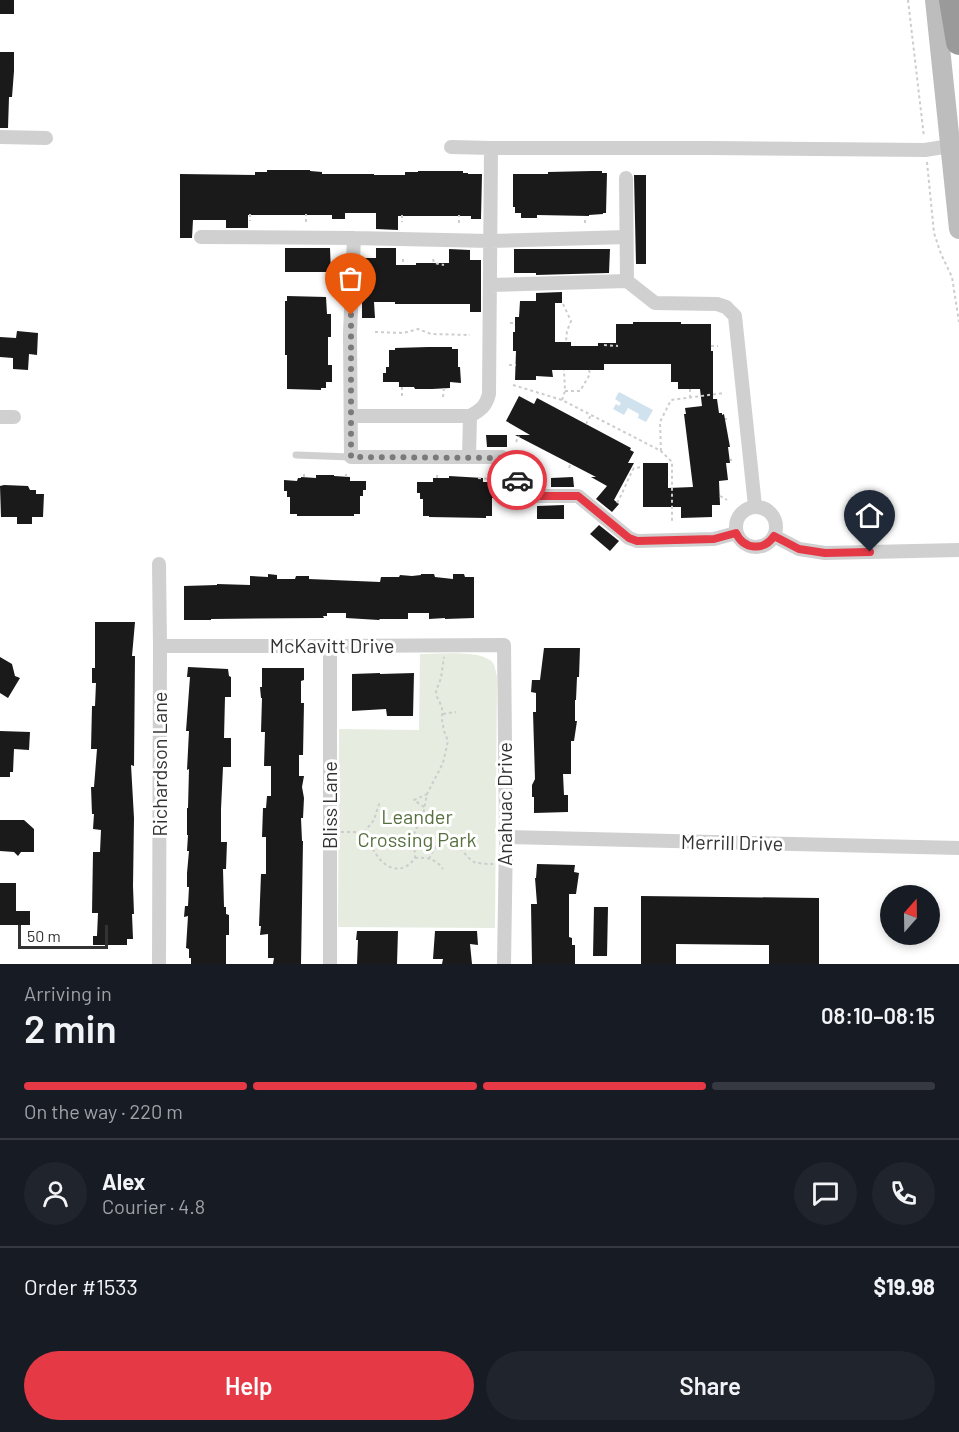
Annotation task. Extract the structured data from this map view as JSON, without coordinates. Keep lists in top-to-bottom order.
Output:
{
  "streets": {
    "street": [
      "McKavitt Drive",
      "Richardson Lane",
      "Anahuac Drive",
      "Bliss Lane",
      "Merrill Drive"
    ]
  },
  "crossings": [
    ["McKavitt Drive", "Richardson Lane"],
    ["McKavitt Drive", "Anahuac Drive"],
    ["McKavitt Drive", "Bliss Lane"],
    ["Anahuac Drive", "Merrill Drive"]
  ],
  "parks": ["Leander Crossing Park"],
  "scale_bar": "50 m",
  "north": "top",
  "page": {
    "scale": "50 m",
    "heading": ["2 min", "Arriving in", "08:10–08:15"],
    "panel": [
      "Alex",
      "Courier · 4.8",
      "Order #1533",
      "$19.98"
    ],
    "bar": "On the way · 220 m",
    "buttons": ["Help", "Share"]
  }
}
